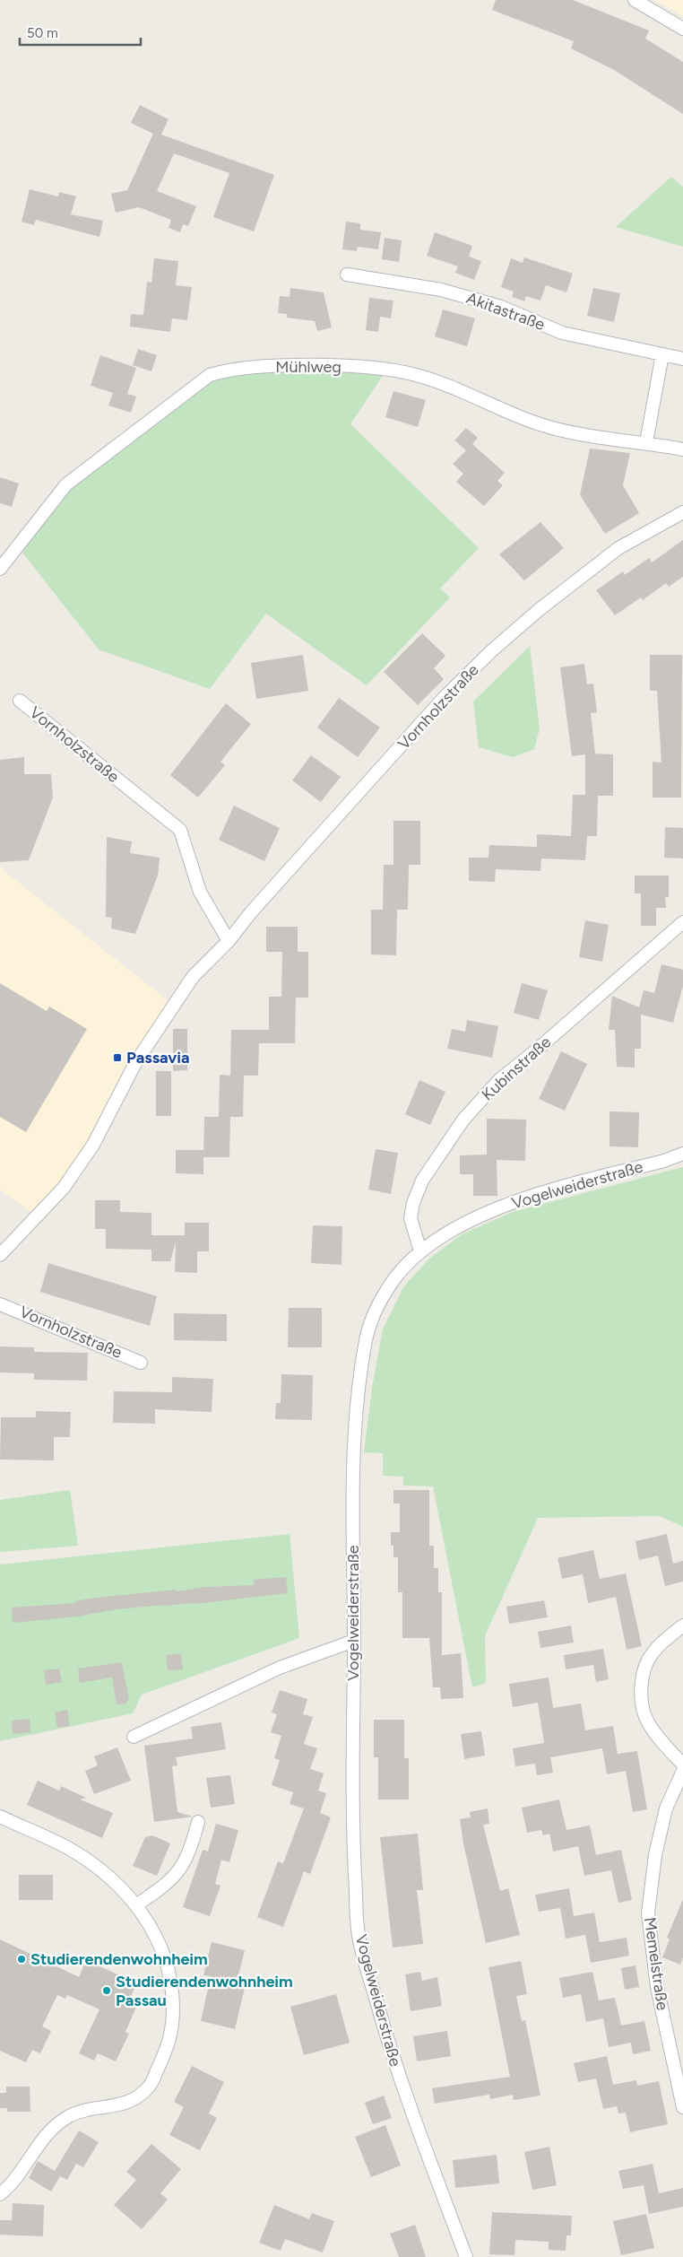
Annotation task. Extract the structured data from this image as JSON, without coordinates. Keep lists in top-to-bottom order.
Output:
{
  "streets": {
    "street": [
      "Akitastraße",
      "Mühlweg",
      "Vornholzstraße",
      "Kubinstraße",
      "Vogelweiderstraße",
      "Memelstraße"
    ]
  },
  "crossings": [
    ["Kubinstraße", "Vogelweiderstraße"]
  ],
  "places": {
    "transit": ["Passavia"],
    "other": ["Studierendenwohnheim", "Studierendenwohnheim Passau"]
  },
  "scale_bar": "50 m"
}
